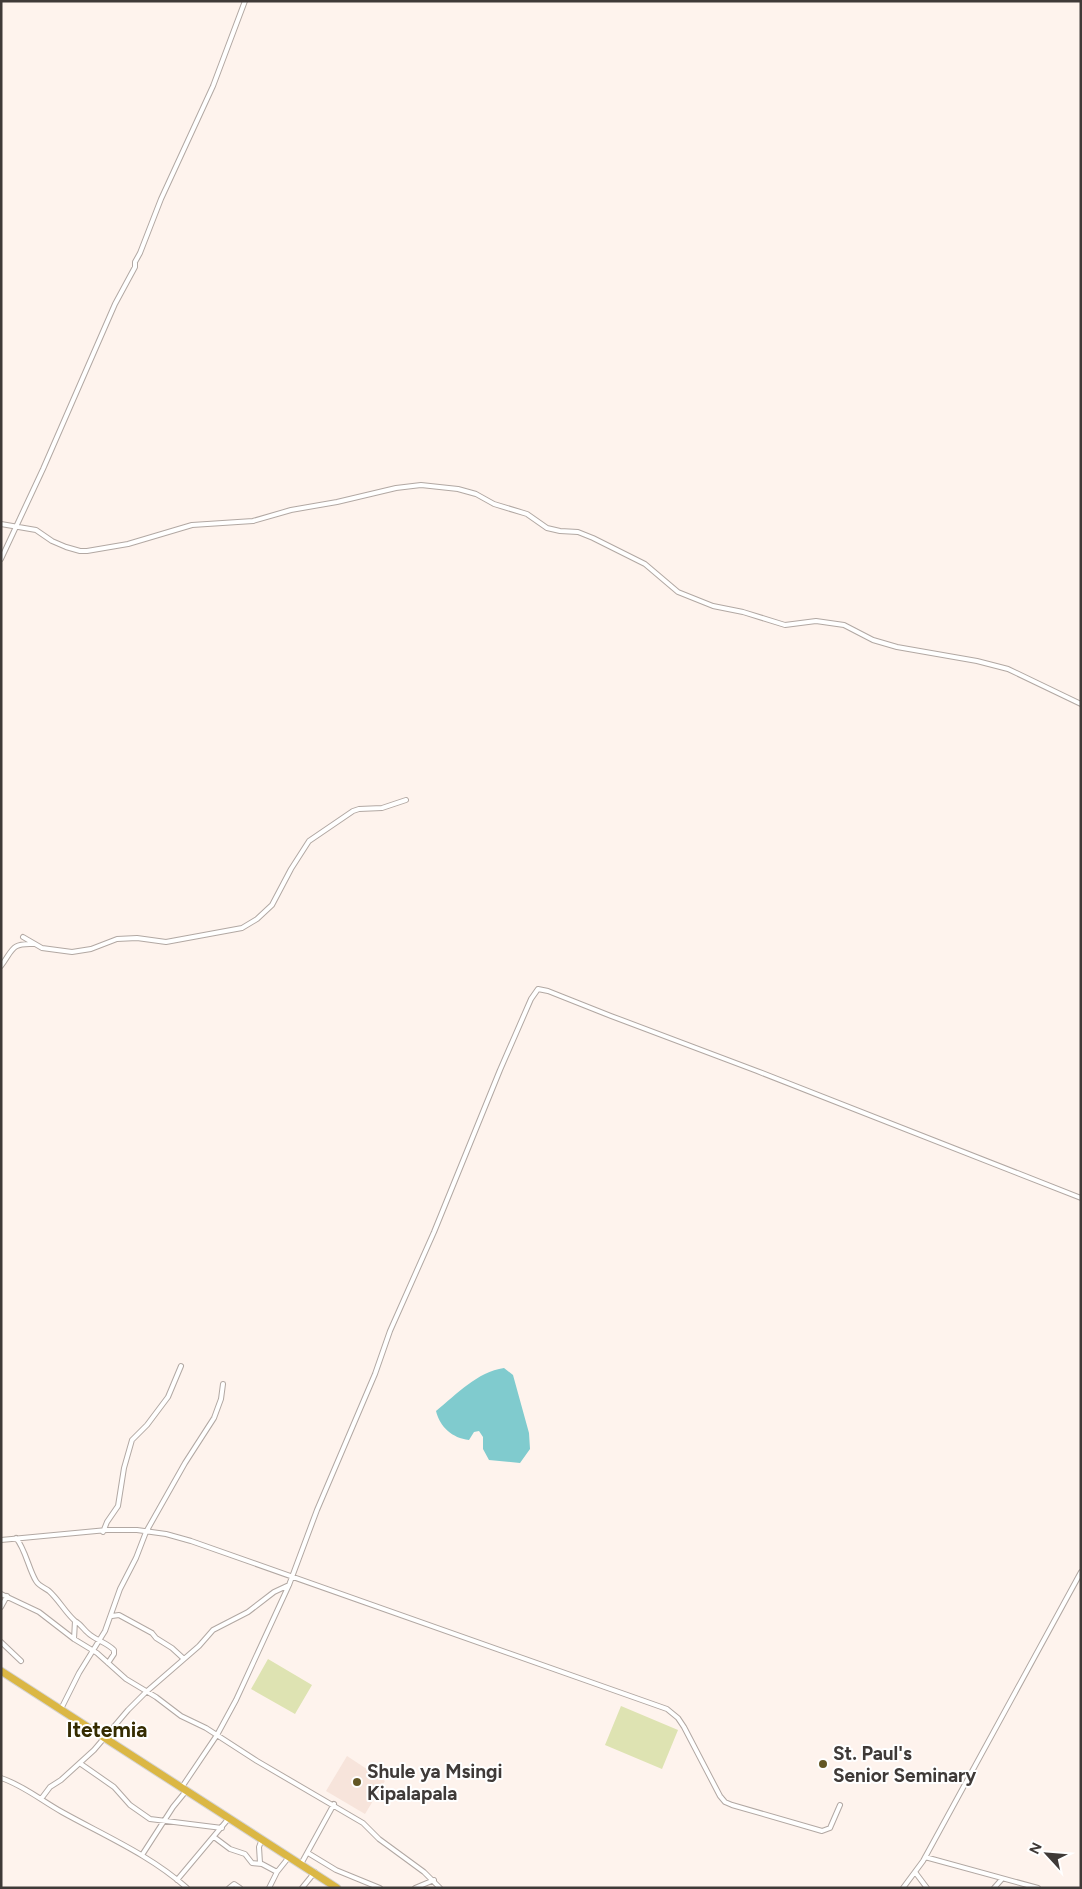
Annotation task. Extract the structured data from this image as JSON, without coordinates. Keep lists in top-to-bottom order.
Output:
{
  "districts": ["Itetemia"],
  "places": ["St. Paul's Senior Seminary", "Shule ya Msingi Kipalapala"],
  "north": "top left"
}
